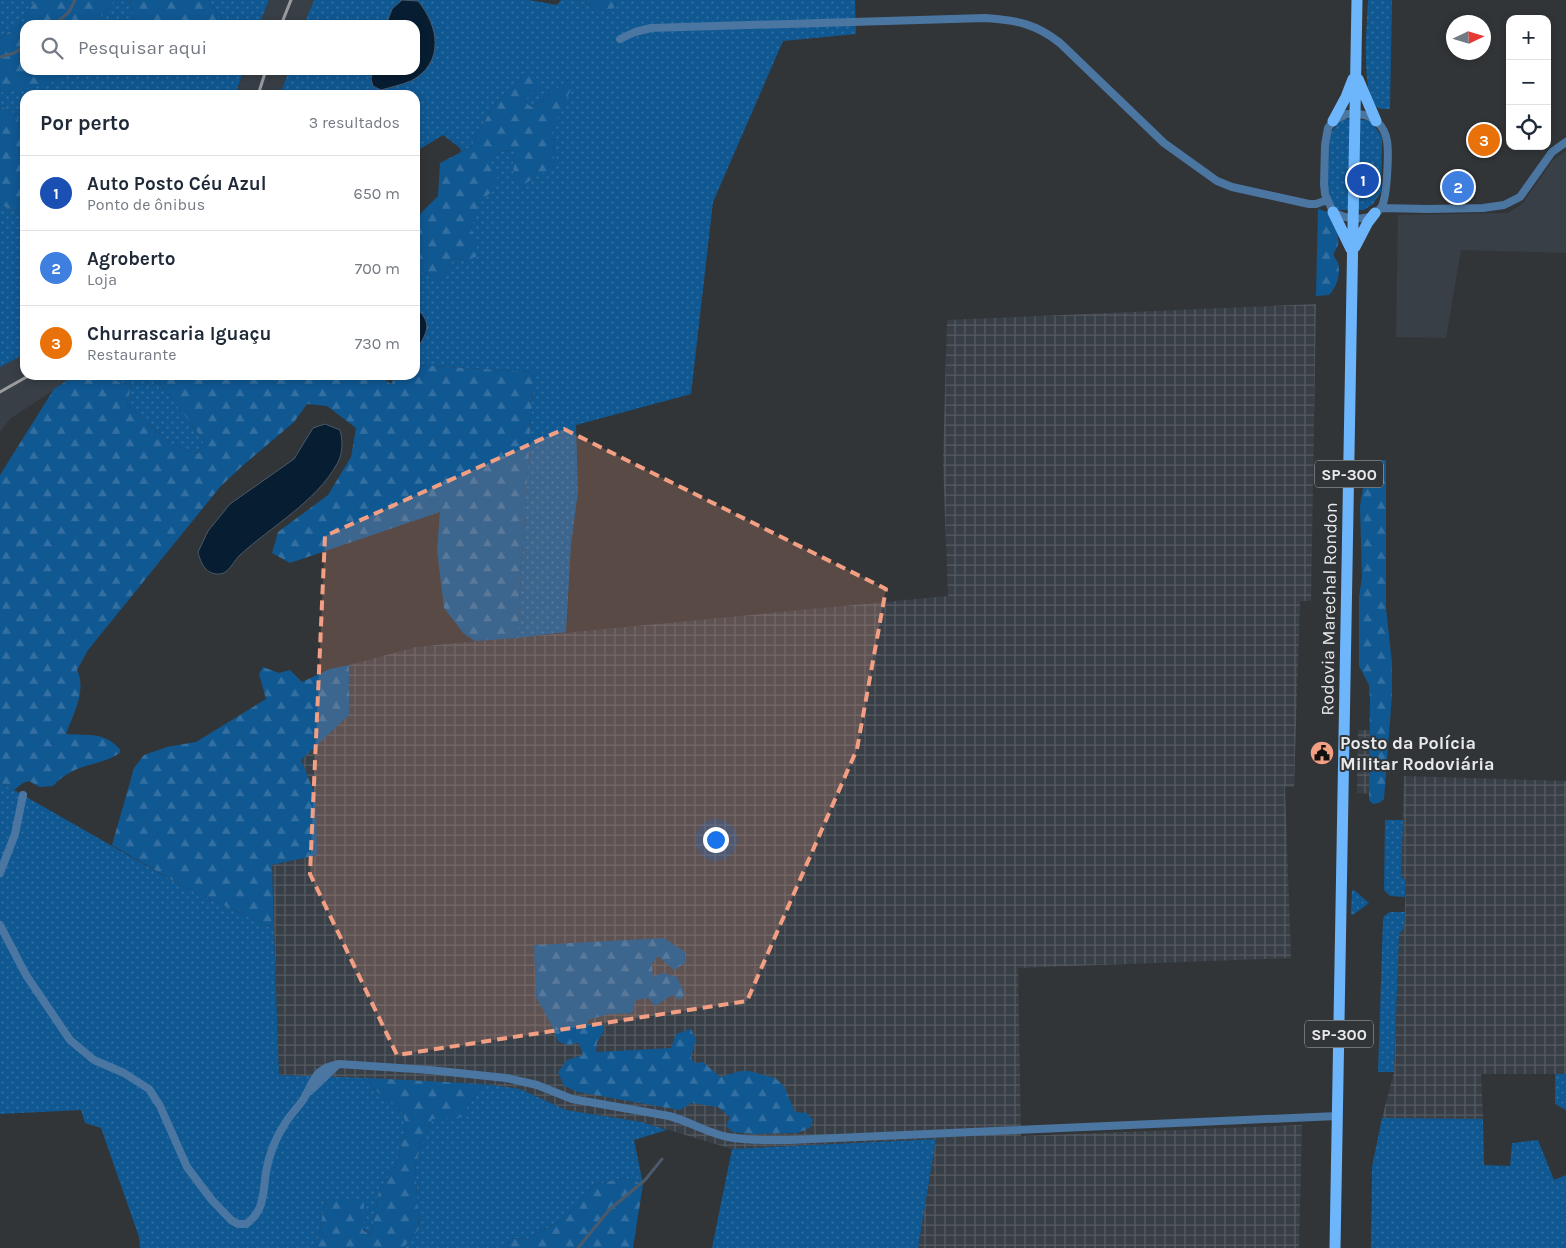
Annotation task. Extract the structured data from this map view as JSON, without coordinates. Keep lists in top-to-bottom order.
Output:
{
  "streets": {
    "main road": ["SP-300", "Rodovia Marechal Rondon"]
  },
  "places": {
    "public building": ["Posto da Polícia Militar Rodoviária"]
  },
  "north": "right",
  "page": {
    "map_buttons": ["+", "−"],
    "search": "Pesquisar aqui",
    "heading": ["Por perto", "3 resultados"],
    "pins": ["3", "1", "2"],
    "list": [
      {
        "mark": "1",
        "name": "Auto Posto Céu Azul",
        "note": "Ponto de ônibus",
        "value": "650 m"
      },
      {
        "mark": "2",
        "name": "Agroberto",
        "note": "Loja",
        "value": "700 m"
      },
      {
        "mark": "3",
        "name": "Churrascaria Iguaçu",
        "note": "Restaurante",
        "value": "730 m"
      }
    ]
  }
}
